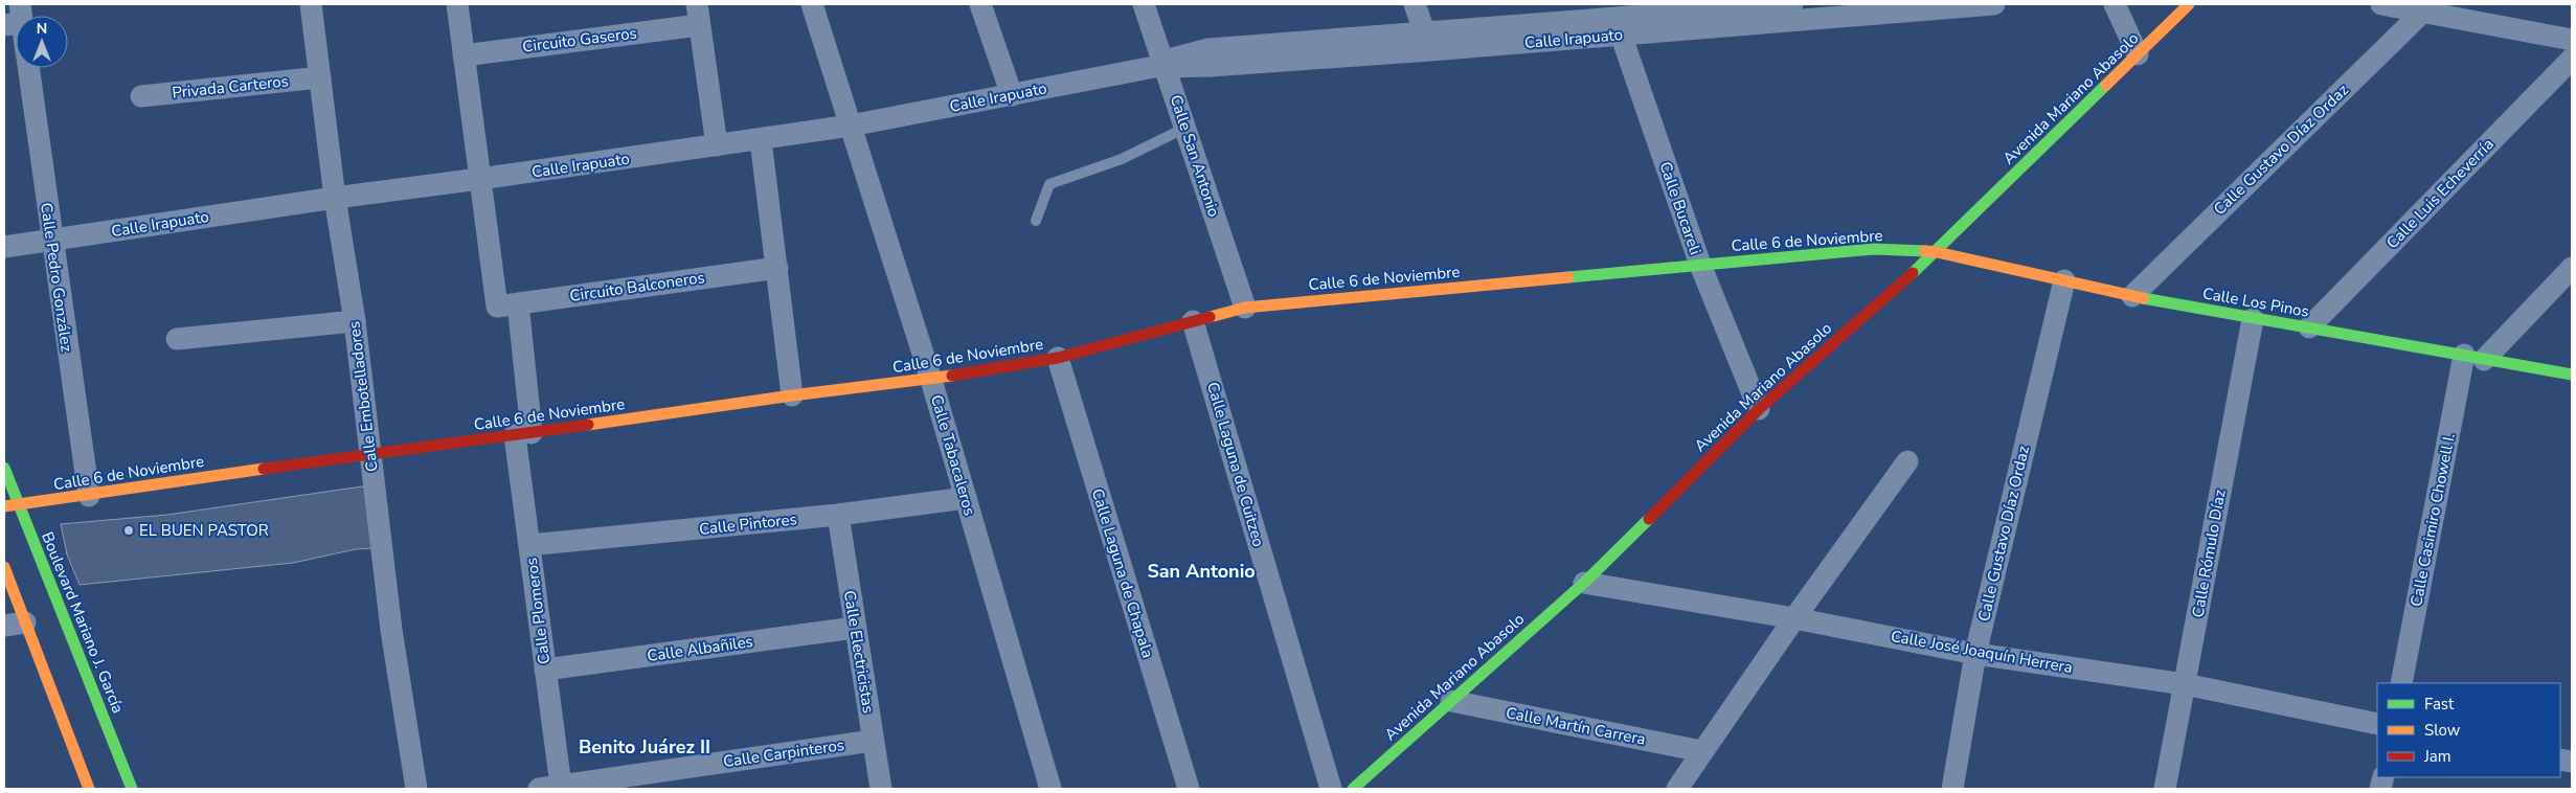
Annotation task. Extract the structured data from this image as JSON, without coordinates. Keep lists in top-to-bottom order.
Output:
{
  "streets": {
    "street": [
      "Calle Irapuato",
      "Circuito Gaseros",
      "Privada Carteros",
      "Avenida Mariano Abasolo",
      "Calle Gustavo Díaz Ordaz",
      "Calle San Antonio",
      "Calle Luis Echeverría",
      "Calle Bucareli",
      "Calle 6 de Noviembre",
      "Calle Pedro González",
      "Circuito Balconeros",
      "Calle Los Pinos",
      "Calle Embotelladores",
      "Calle Tabacaleros",
      "Calle Laguna de Cuitzeo",
      "Calle Casimiro Chowell I.",
      "Calle Pintores",
      "Calle Rómulo Díaz",
      "Calle Laguna de Chapala",
      "Calle Plomeros",
      "Boulevard Mariano J. García",
      "Calle Albañiles",
      "Calle Electricistas",
      "Calle José Joaquín Herrera",
      "Calle Martín Carrera",
      "Calle Carpinteros"
    ]
  },
  "crossings": [
    ["Calle Irapuato", "Circuito Gaseros"],
    ["Calle Irapuato", "Calle San Antonio"],
    ["Calle Irapuato", "Calle Bucareli"],
    ["Calle Irapuato", "Calle Pedro González"],
    ["Calle Irapuato", "Circuito Balconeros"],
    ["Calle Irapuato", "Calle Embotelladores"],
    ["Calle Irapuato", "Calle Tabacaleros"],
    ["Privada Carteros", "Calle Embotelladores"],
    ["Avenida Mariano Abasolo", "Calle Bucareli"],
    ["Avenida Mariano Abasolo", "Calle 6 de Noviembre"],
    ["Avenida Mariano Abasolo", "Calle Los Pinos"],
    ["Avenida Mariano Abasolo", "Calle José Joaquín Herrera"],
    ["Avenida Mariano Abasolo", "Calle Martín Carrera"],
    ["Calle Gustavo Díaz Ordaz", "Calle Los Pinos"],
    ["Calle Gustavo Díaz Ordaz", "Calle José Joaquín Herrera"],
    ["Calle San Antonio", "Calle 6 de Noviembre"],
    ["Calle Luis Echeverría", "Calle Los Pinos"],
    ["Calle Bucareli", "Calle 6 de Noviembre"],
    ["Calle 6 de Noviembre", "Calle Pedro González"],
    ["Calle 6 de Noviembre", "Calle Los Pinos"],
    ["Calle 6 de Noviembre", "Calle Embotelladores"],
    ["Calle 6 de Noviembre", "Calle Tabacaleros"],
    ["Calle 6 de Noviembre", "Calle Laguna de Cuitzeo"],
    ["Calle 6 de Noviembre", "Calle Laguna de Chapala"],
    ["Calle 6 de Noviembre", "Calle Plomeros"],
    ["Calle 6 de Noviembre", "Boulevard Mariano J. García"],
    ["Circuito Balconeros", "Calle Plomeros"],
    ["Calle Los Pinos", "Calle Casimiro Chowell I."],
    ["Calle Los Pinos", "Calle Rómulo Díaz"],
    ["Calle Tabacaleros", "Calle Pintores"],
    ["Calle Pintores", "Calle Plomeros"],
    ["Calle Pintores", "Calle Electricistas"],
    ["Calle Rómulo Díaz", "Calle José Joaquín Herrera"],
    ["Calle Plomeros", "Calle Albañiles"],
    ["Calle Plomeros", "Calle Carpinteros"],
    ["Calle Albañiles", "Calle Electricistas"],
    ["Calle Electricistas", "Calle Carpinteros"]
  ],
  "districts": ["San Antonio", "Benito Juárez II"],
  "places": ["EL BUEN PASTOR"],
  "legend": ["Fast", "Slow", "Jam"],
  "north": "top"
}
